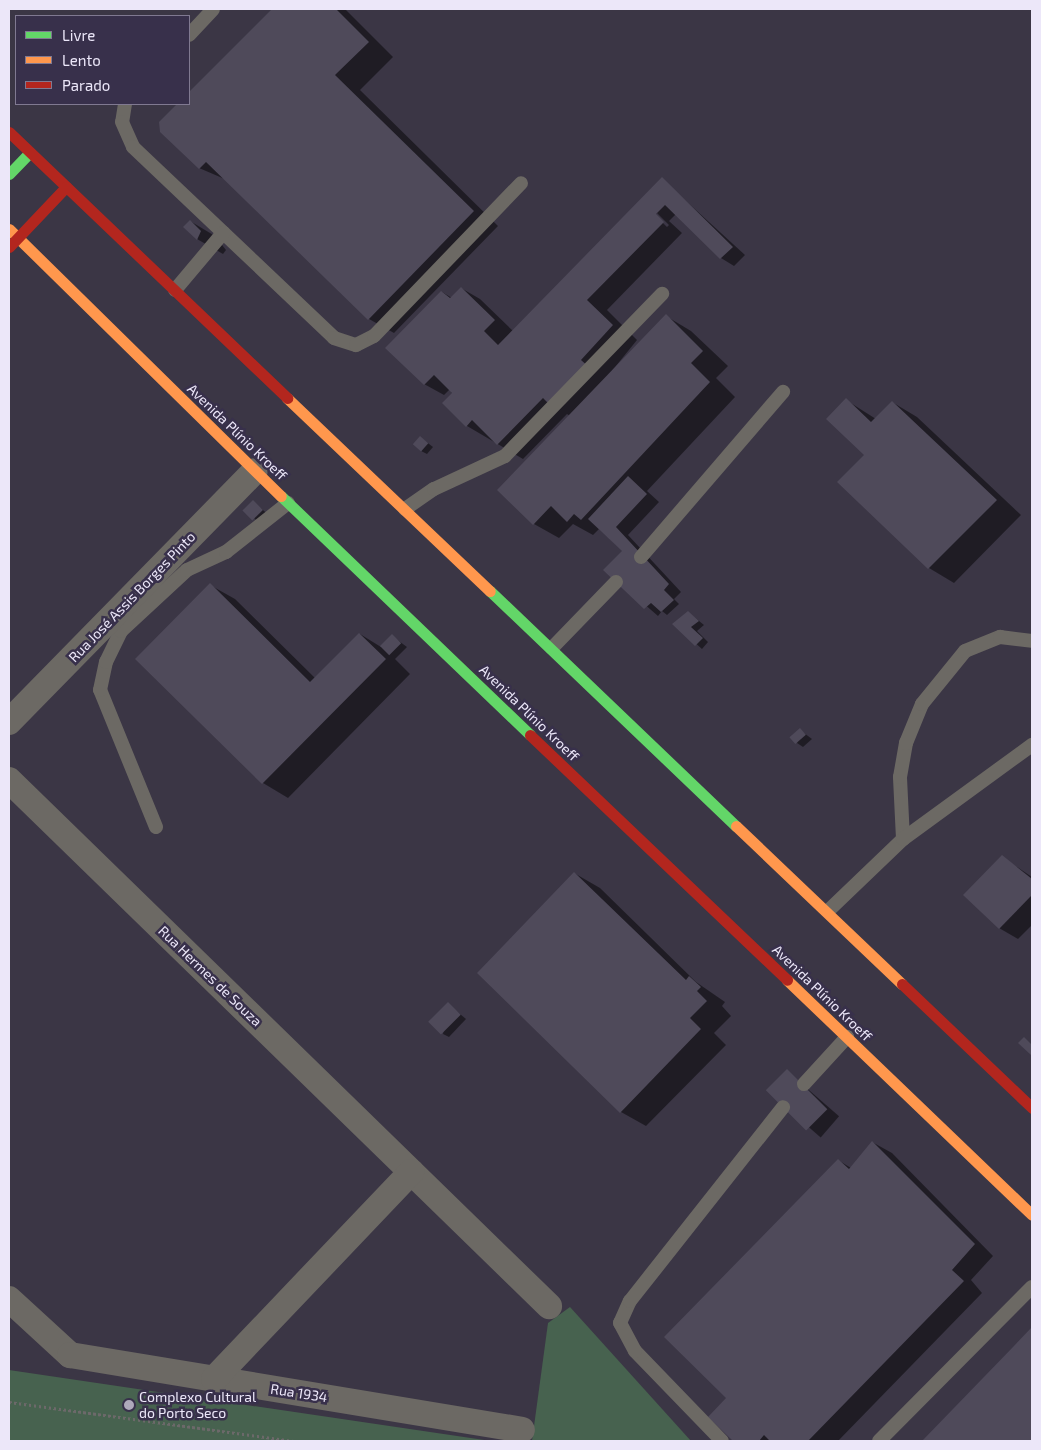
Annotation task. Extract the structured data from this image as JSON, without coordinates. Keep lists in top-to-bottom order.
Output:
{
  "streets": {
    "main road": ["Avenida Plínio Kroeff"],
    "street": ["Rua José Assis Borges Pinto", "Rua Hermes de Souza", "Rua 1934"]
  },
  "crossings": [
    ["Avenida Plínio Kroeff", "Rua José Assis Borges Pinto"]
  ],
  "places": ["Complexo Cultural do Porto Seco"],
  "legend": ["Livre", "Lento", "Parado"]
}
